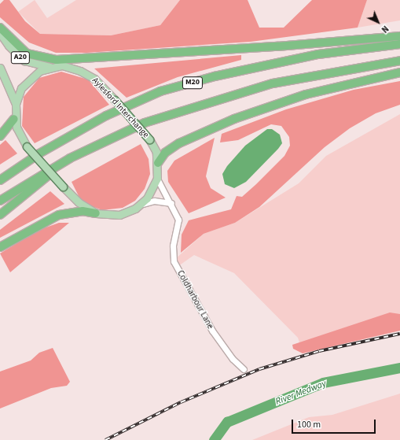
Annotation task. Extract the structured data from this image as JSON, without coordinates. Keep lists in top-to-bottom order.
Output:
{
  "streets": {
    "highway": ["M20"],
    "main road": ["A20", "Aylesford Interchange"],
    "street": ["Coldharbour Lane"]
  },
  "crossings": [
    ["A20", "Aylesford Interchange"],
    ["Aylesford Interchange", "Coldharbour Lane"]
  ],
  "water": ["River Medway"],
  "scale_bar": "100 m",
  "north": "bottom right"
}
